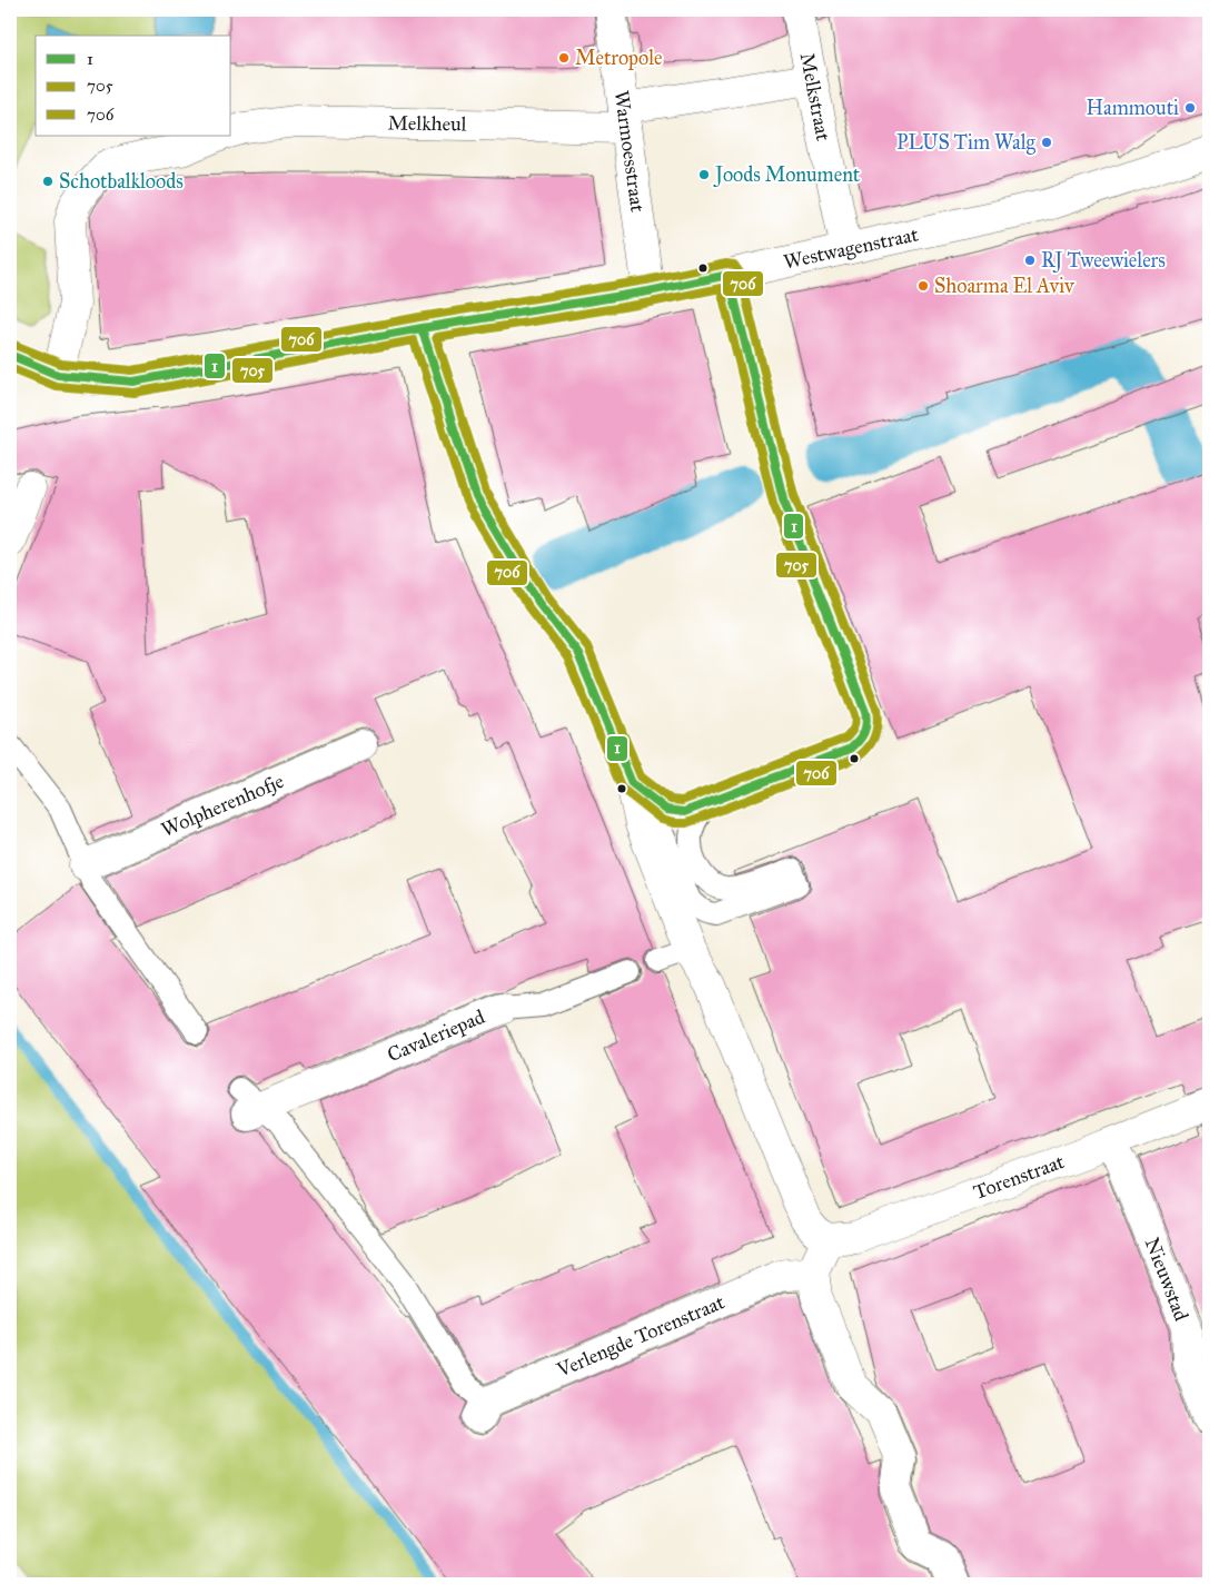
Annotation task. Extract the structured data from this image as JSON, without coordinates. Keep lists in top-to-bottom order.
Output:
{
  "streets": {
    "street": [
      "Melkstraat",
      "Melkheul",
      "Warmoesstraat",
      "Westwagenstraat",
      "Wolpherenhofje",
      "Cavaleriepad",
      "Torenstraat",
      "Nieuwstad",
      "Verlengde Torenstraat"
    ]
  },
  "crossings": [
    ["Melkstraat", "Melkheul"],
    ["Melkstraat", "Westwagenstraat"],
    ["Melkheul", "Warmoesstraat"],
    ["Warmoesstraat", "Westwagenstraat"],
    ["Torenstraat", "Nieuwstad"]
  ],
  "places": [
    "Metropole",
    "Hammouti",
    "PLUS Tim Walg",
    "Joods Monument",
    "Schotbalkloods",
    "RJ Tweewielers",
    "Shoarma El Aviv"
  ],
  "lines": ["transit line 706", "transit line 1", "transit line 705"],
  "legend": ["1", "705", "706"]
}
